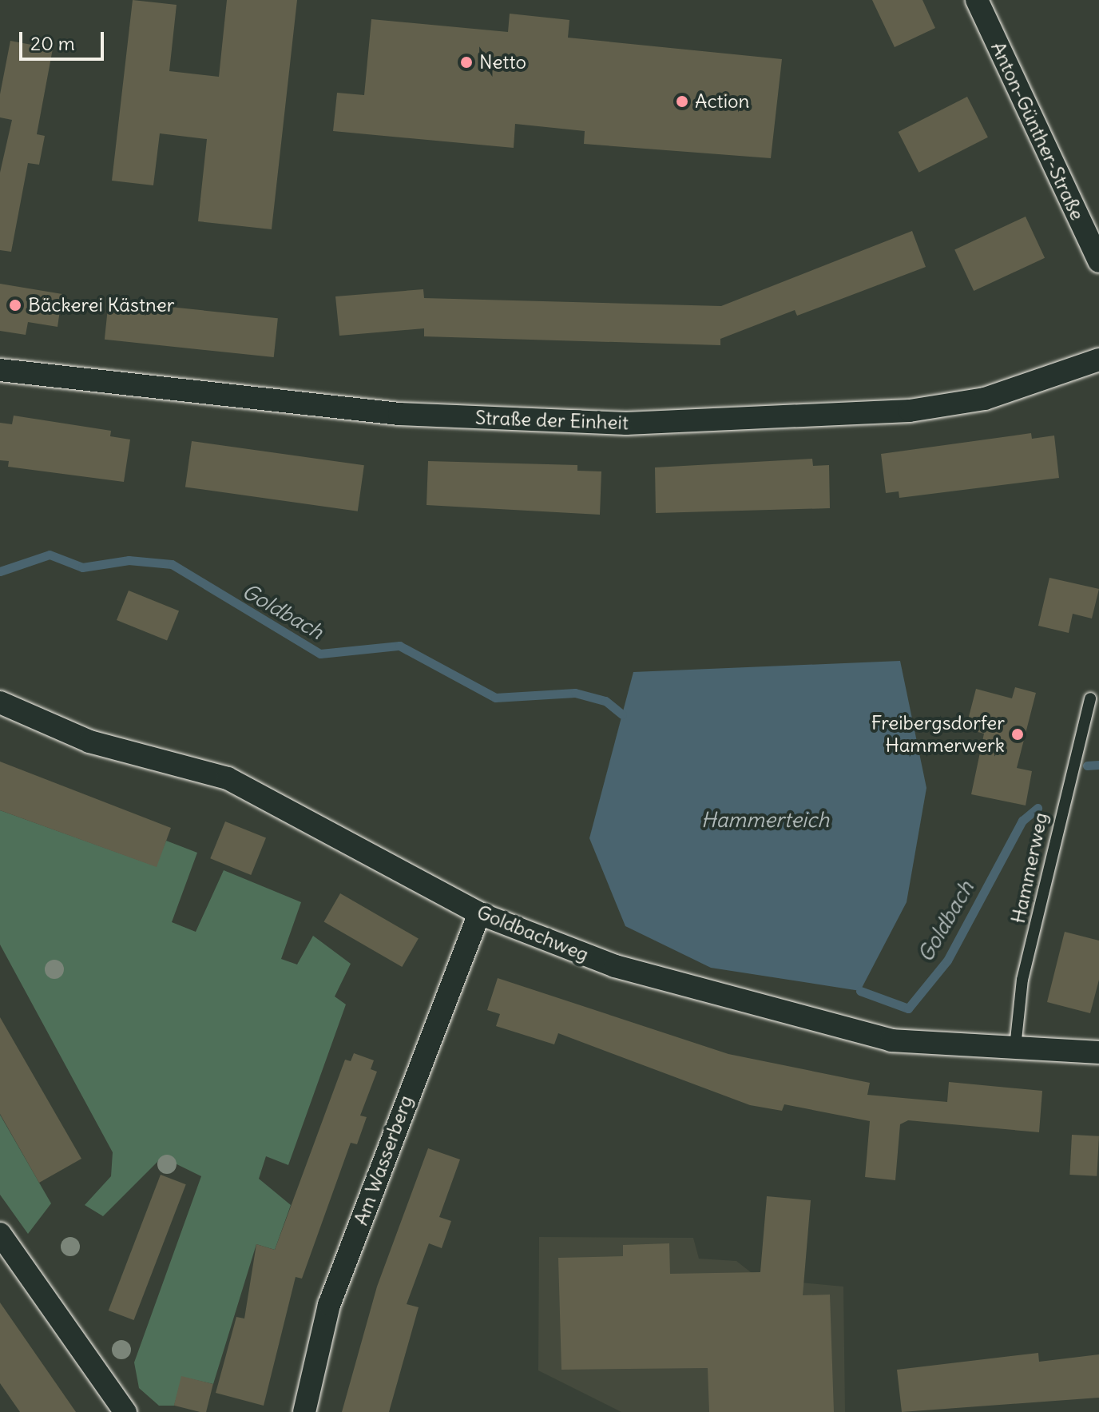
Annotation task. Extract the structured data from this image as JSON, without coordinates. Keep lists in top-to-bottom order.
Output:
{
  "streets": {
    "street": [
      "Anton-Günther-Straße",
      "Straße der Einheit",
      "Goldbachweg",
      "Am Wasserberg"
    ],
    "lane": ["Hammerweg"]
  },
  "crossings": [
    ["Hammerweg", "Goldbachweg"],
    ["Goldbachweg", "Am Wasserberg"]
  ],
  "water": ["Goldbach", "Hammerteich"],
  "places": [
    "Netto",
    "Action",
    "Bäckerei Kästner",
    "Freibergsdorfer Hammerwerk"
  ],
  "scale_bar": "20 m"
}
